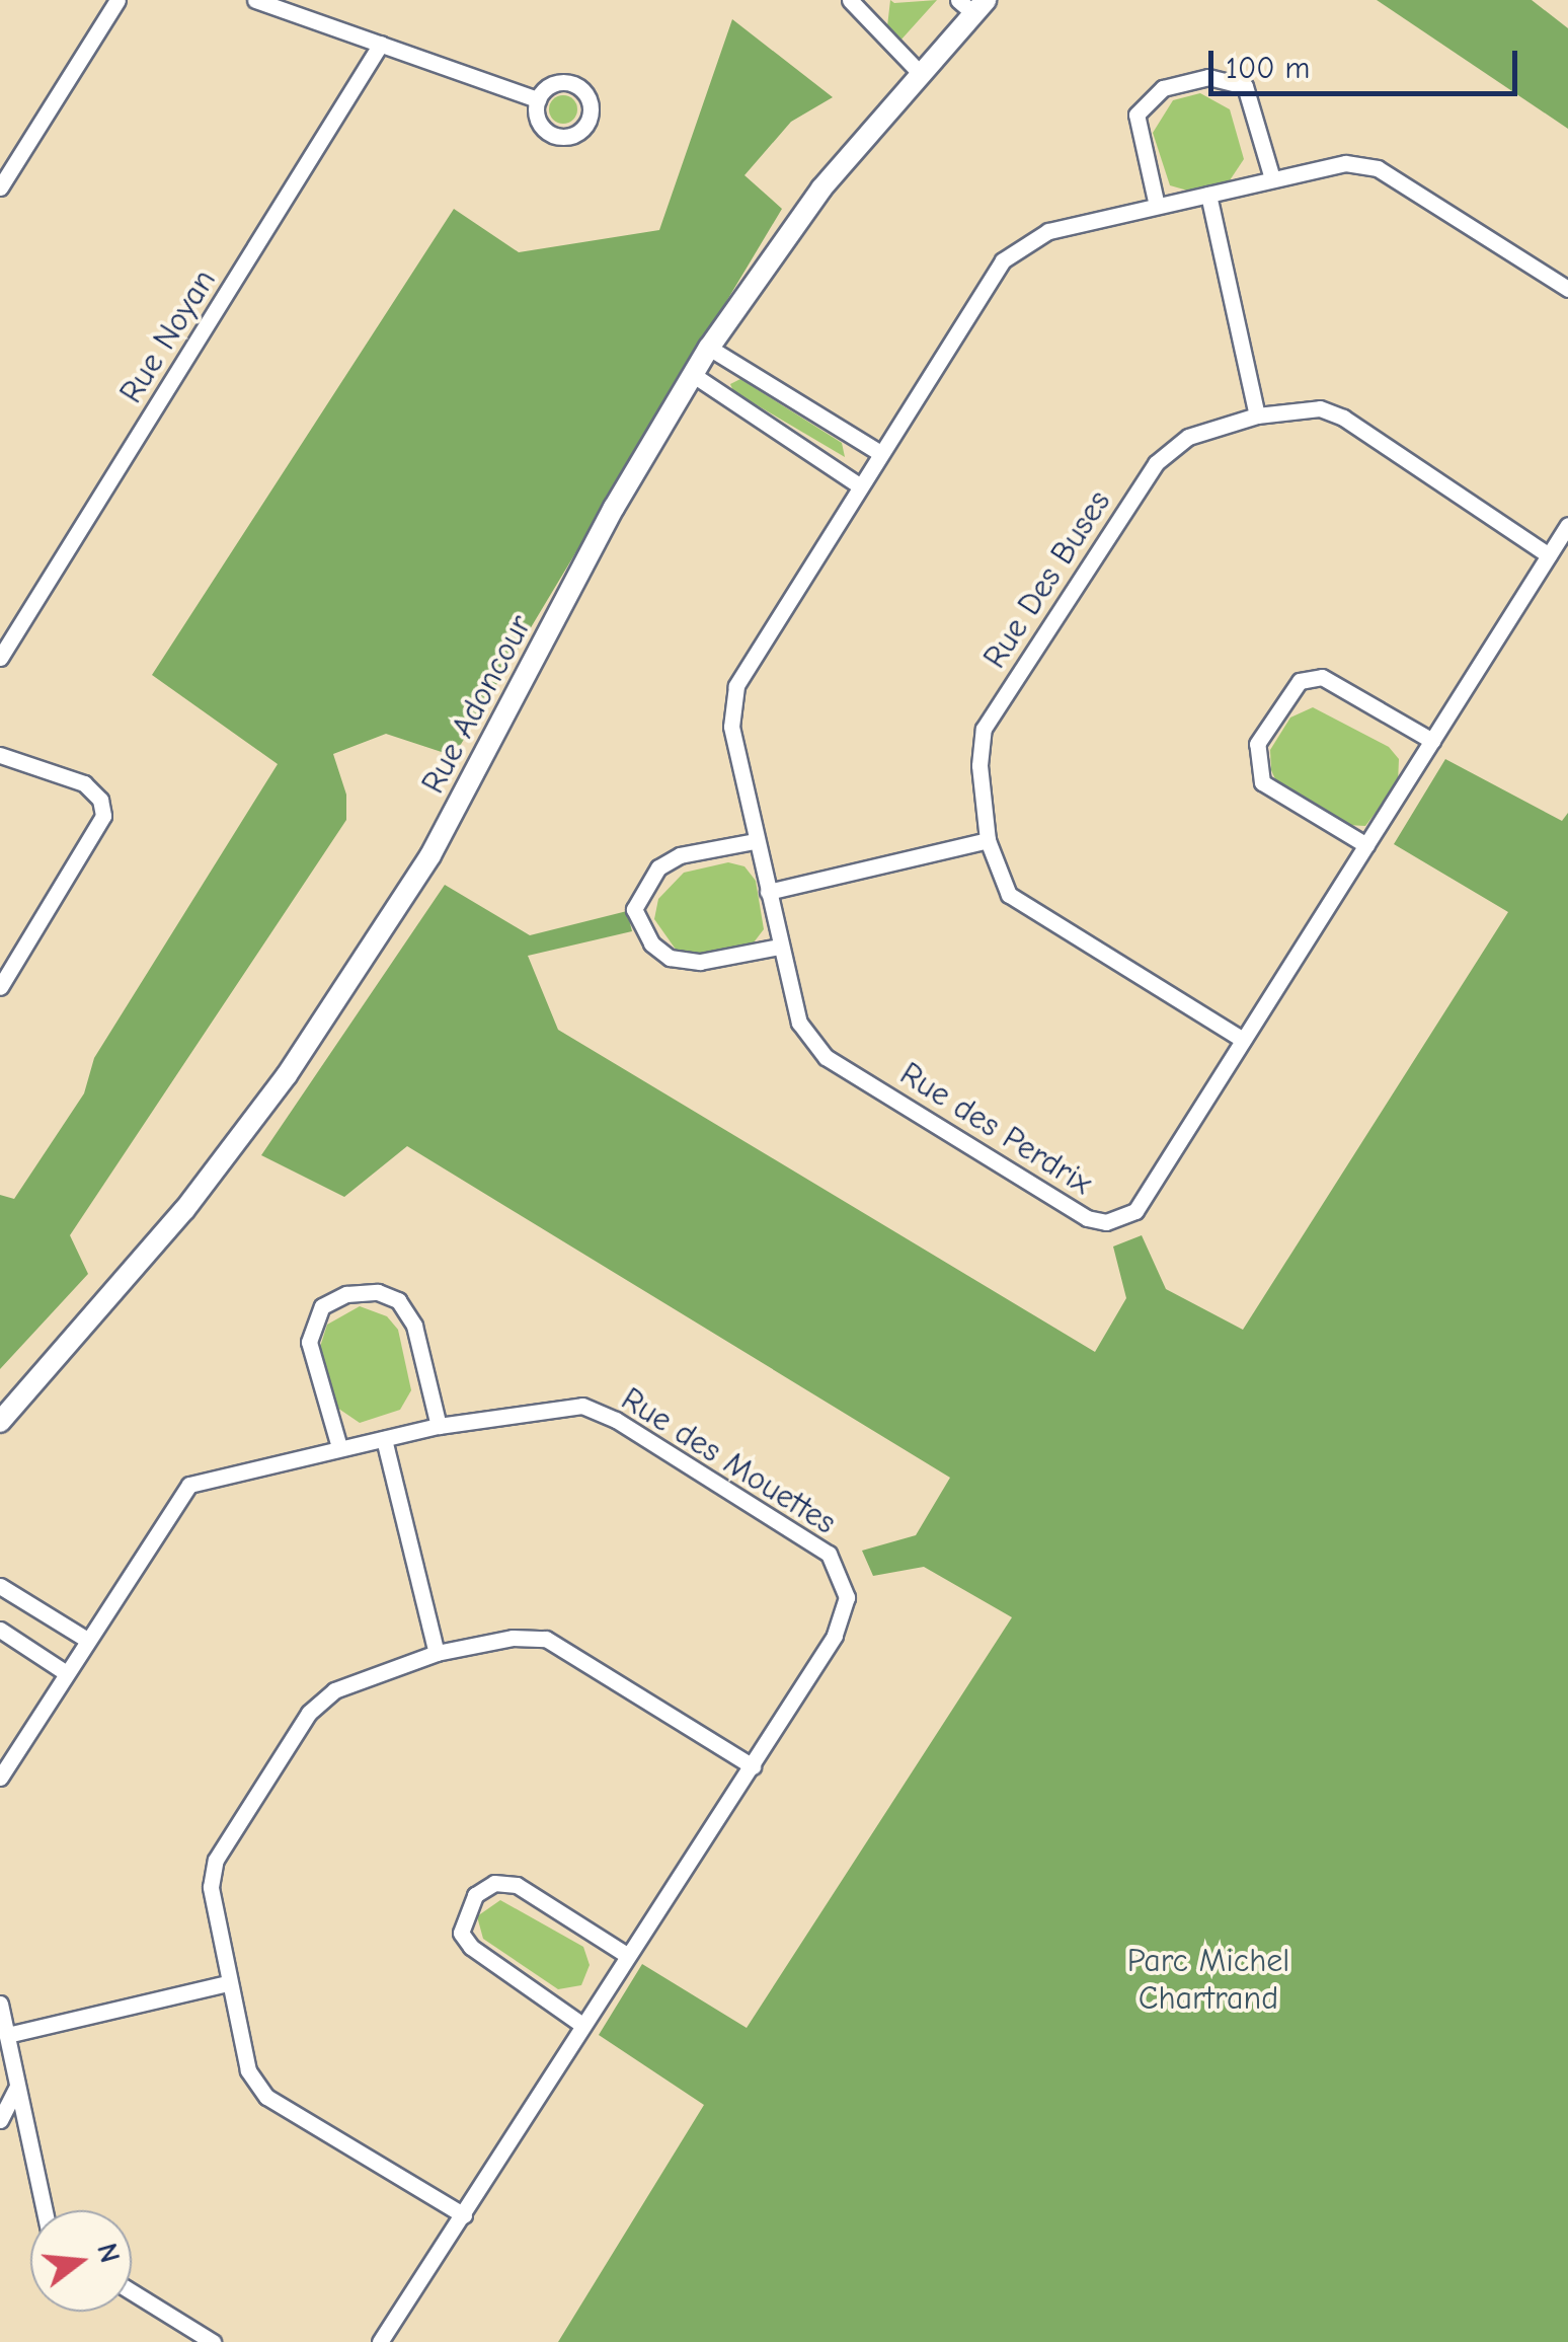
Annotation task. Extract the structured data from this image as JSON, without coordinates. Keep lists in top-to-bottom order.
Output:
{
  "streets": {
    "street": [
      "Rue Noyan",
      "Rue Des Buses",
      "Rue Adoncour",
      "Rue des Perdrix",
      "Rue des Mouettes"
    ]
  },
  "crossings": [
    ["Rue Des Buses", "Rue des Perdrix"]
  ],
  "parks": ["Parc Michel Chartrand"],
  "scale_bar": "100 m",
  "north": "right"
}
